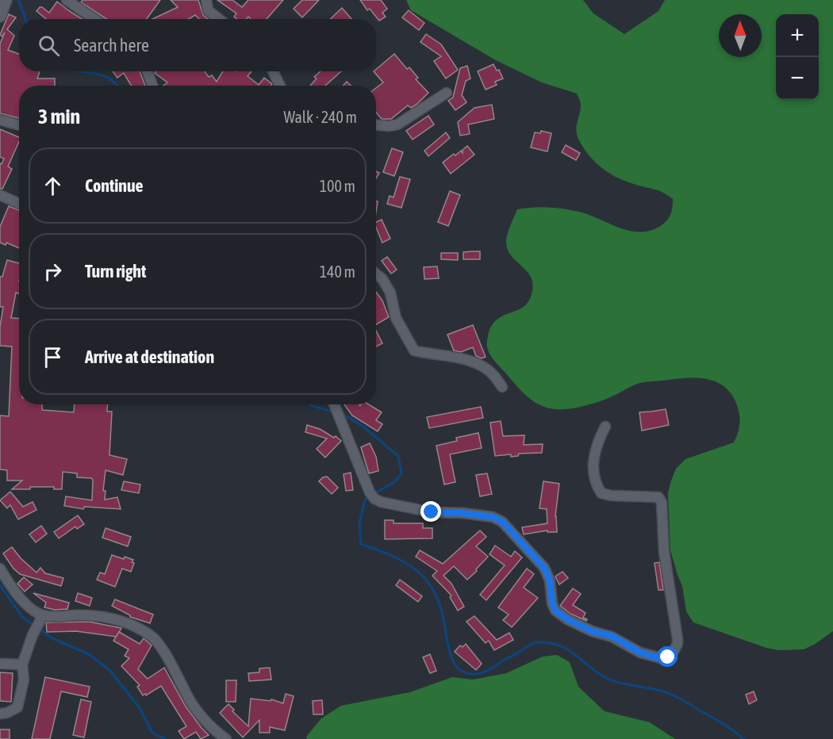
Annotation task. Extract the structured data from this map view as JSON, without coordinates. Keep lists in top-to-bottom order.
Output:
{
  "north": "top",
  "page": {
    "map_buttons": ["+", "−"],
    "search": "Search here",
    "heading": ["3 min", "Walk · 240 m"],
    "list": [
      ["Continue", "100 m"],
      ["Turn right", "140 m"],
      "Arrive at destination"
    ]
  }
}
